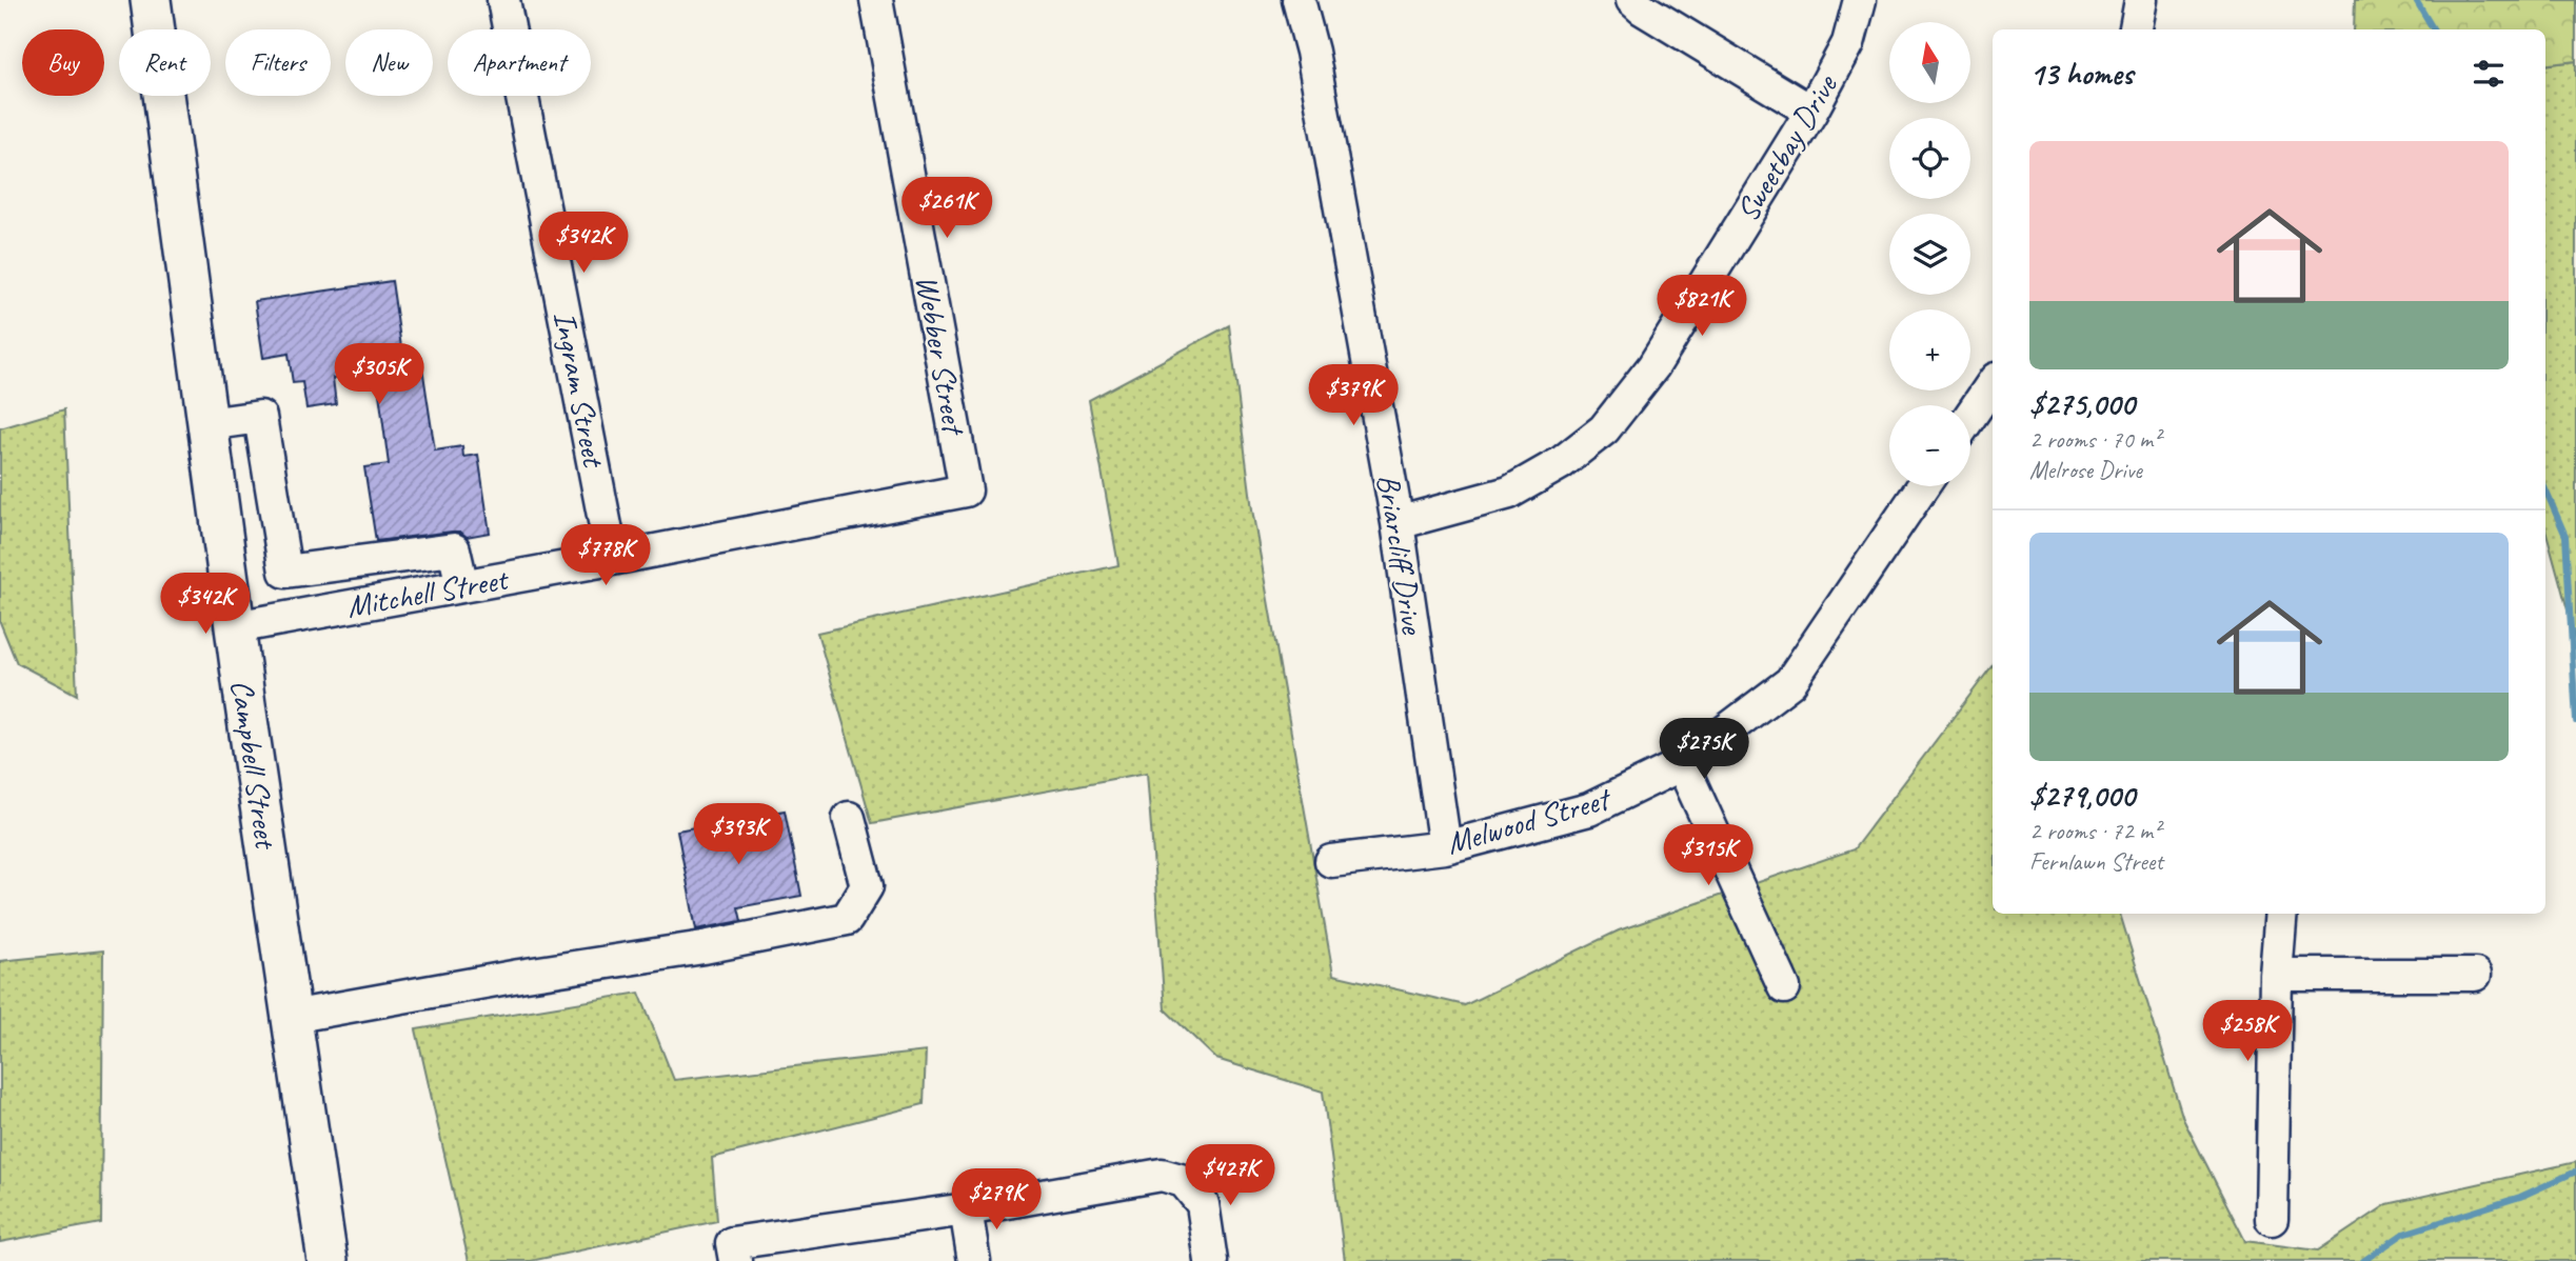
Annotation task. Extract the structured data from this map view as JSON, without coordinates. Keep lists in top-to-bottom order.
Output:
{
  "streets": {
    "main road": ["Campbell Street"],
    "street": [
      "Sweetbay Drive",
      "Webber Street",
      "Ingram Street",
      "Briarcliff Drive",
      "Mitchell Street",
      "Melwood Street"
    ]
  },
  "crossings": [
    ["Sweetbay Drive", "Briarcliff Drive"],
    ["Webber Street", "Mitchell Street"],
    ["Ingram Street", "Mitchell Street"],
    ["Briarcliff Drive", "Melwood Street"],
    ["Mitchell Street", "Campbell Street"]
  ],
  "north": "top",
  "page": {
    "map_buttons": ["+", "−"],
    "chip": [
      "Buy",
      "Rent",
      "Filters",
      "New",
      "Apartment"
    ],
    "heading": "13 homes",
    "list": [
      {
        "name": "$275,000",
        "note": "2 rooms · 70 m² · Melrose Drive"
      },
      {
        "name": "$279,000",
        "note": "2 rooms · 72 m² · Fernlawn Street"
      }
    ],
    "price": [
      "$261K",
      "$342K",
      "$821K",
      "$305K",
      "$379K",
      "$778K",
      "$342K",
      "$275K",
      "$393K",
      "$315K",
      "$258K",
      "$427K",
      "$279K"
    ]
  }
}
